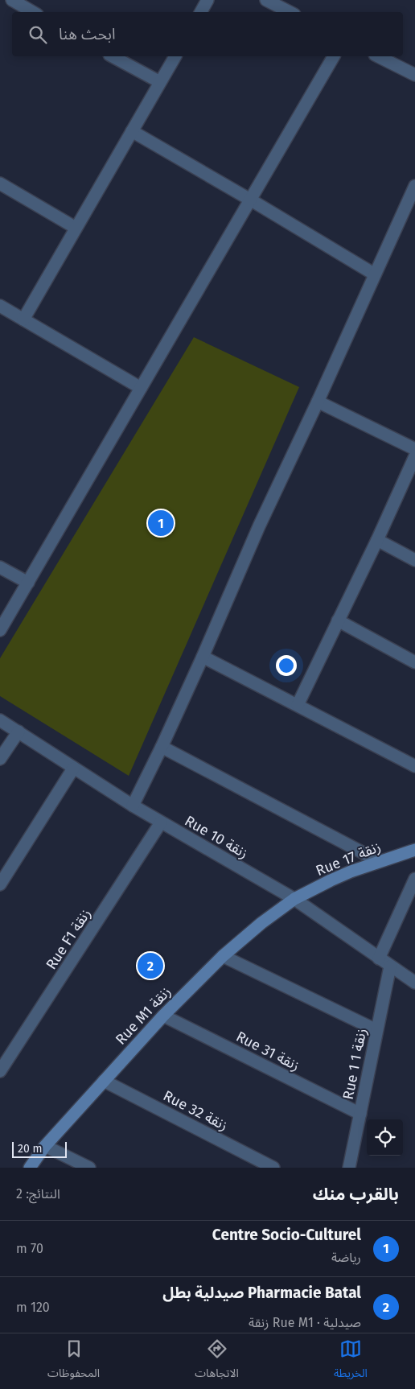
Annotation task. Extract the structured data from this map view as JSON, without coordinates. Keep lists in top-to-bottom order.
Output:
{
  "streets": {
    "street": [
      "Rue 10 زنقة",
      "Rue 17 زنقة",
      "Rue F1 زنقة",
      "Rue M1 زنقة",
      "Rue 31 زنقة",
      "Rue 1 زنقة 1",
      "Rue 32 زنقة"
    ]
  },
  "crossings": [
    ["Rue 10 زنقة", "Rue 17 زنقة"],
    ["Rue 10 زنقة", "Rue F1 زنقة"],
    ["Rue 10 زنقة", "Rue M1 زنقة"],
    ["Rue 10 زنقة", "Rue 1 زنقة 1"],
    ["Rue 17 زنقة", "Rue M1 زنقة"],
    ["Rue M1 زنقة", "Rue 31 زنقة"],
    ["Rue M1 زنقة", "Rue 32 زنقة"],
    ["Rue 31 زنقة", "Rue 1 زنقة 1"]
  ],
  "scale_bar": "20 m",
  "page": {
    "search": "ابحث هنا",
    "pins": ["1", "2"],
    "scale": "20 m",
    "heading": ["بالقرب منك", "النتائج: 2"],
    "list": [
      {
        "mark": "1",
        "name": "Centre Socio-Culturel",
        "note": "رياضة",
        "value": "70 m"
      },
      {
        "mark": "2",
        "name": "Pharmacie Batal صيدلية بطل",
        "note": "صيدلية · Rue M1 زنقة",
        "value": "120 m"
      }
    ],
    "nav": ["الخريطة", "الاتجاهات", "المحفوظات"]
  }
}
